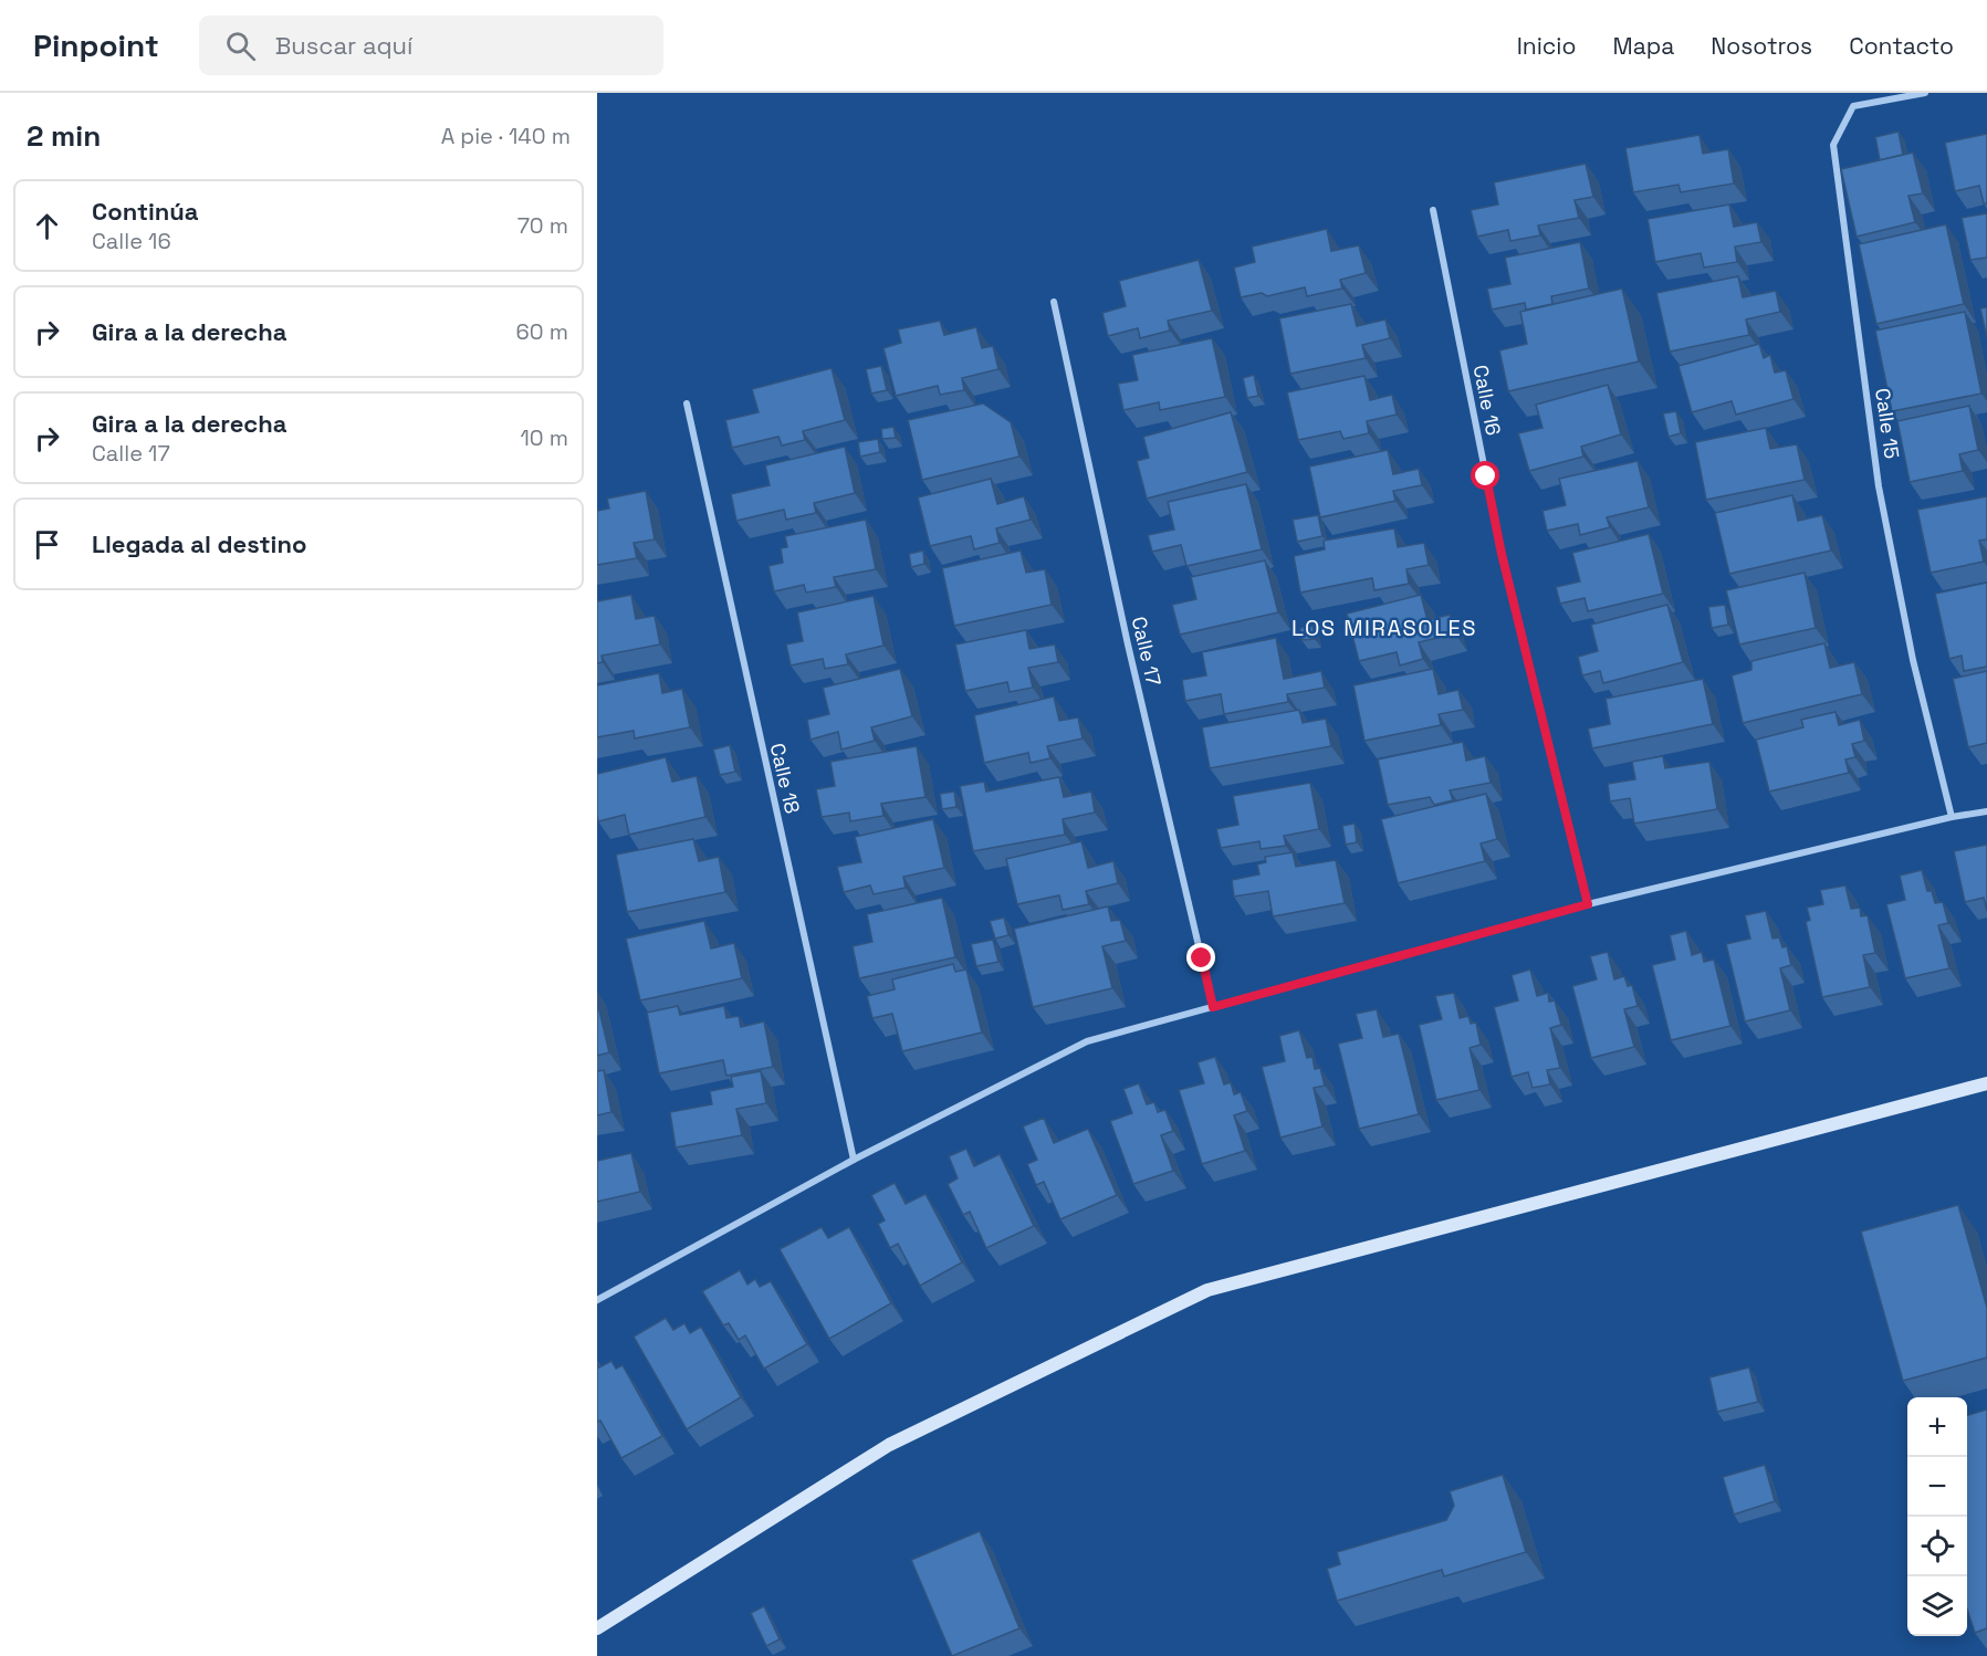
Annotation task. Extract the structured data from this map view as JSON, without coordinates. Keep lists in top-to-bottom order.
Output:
{
  "streets": {
    "street": [
      "Calle 16",
      "Calle 15",
      "Calle 17",
      "Calle 18"
    ]
  },
  "districts": ["LOS MIRASOLES"],
  "page": {
    "header": "Pinpoint",
    "search": "Buscar aquí",
    "nav": [
      "Inicio",
      "Mapa",
      "Nosotros",
      "Contacto"
    ],
    "heading": ["2 min", "A pie · 140 m"],
    "list": [
      ["Continúa", "Calle 16", "70 m"],
      ["Gira a la derecha", "60 m"],
      ["Gira a la derecha", "Calle 17", "10 m"],
      "Llegada al destino"
    ],
    "map_buttons": ["+", "−"]
  }
}
